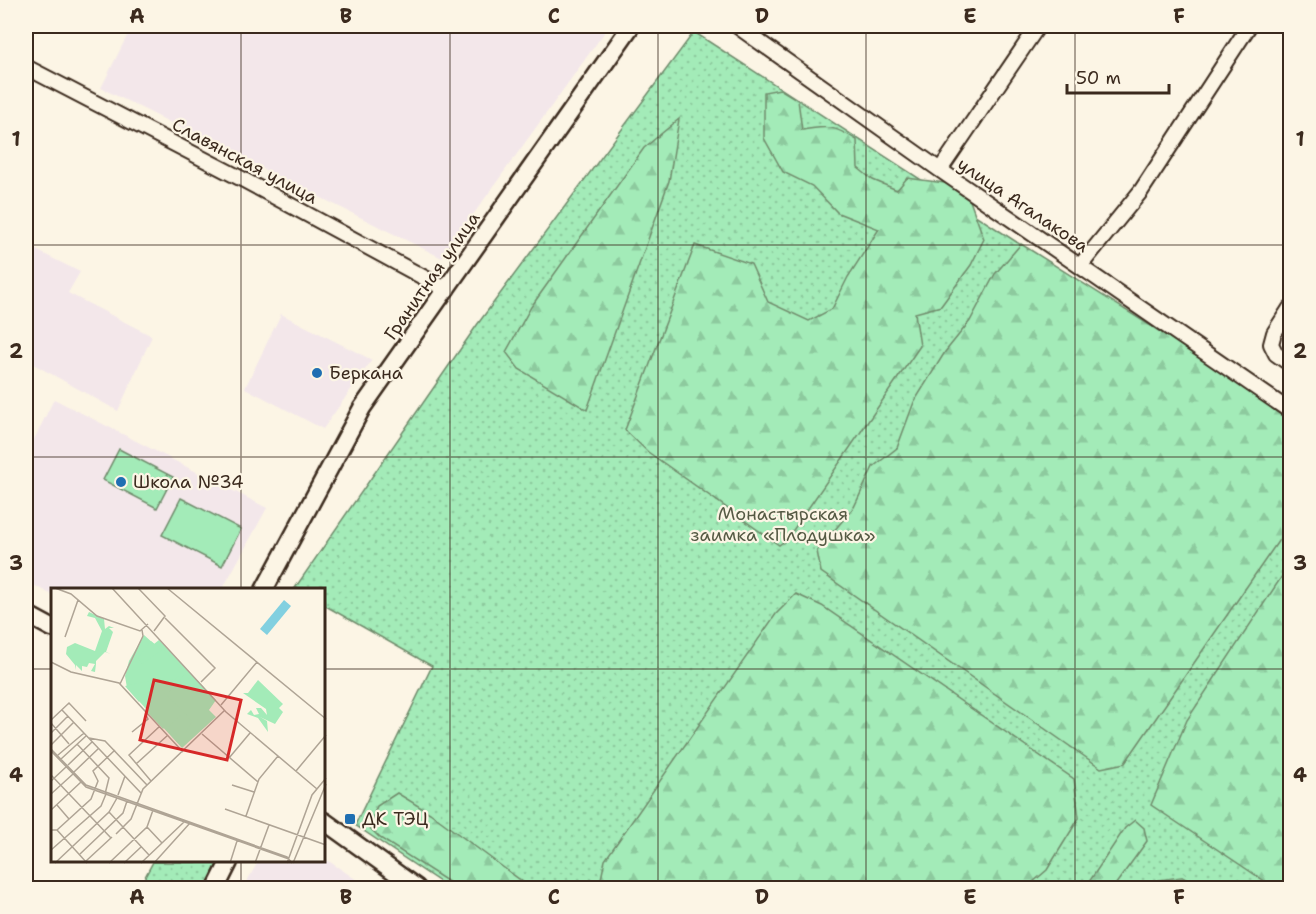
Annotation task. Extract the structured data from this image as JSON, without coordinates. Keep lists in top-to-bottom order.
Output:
{
  "streets": {
    "street": ["Славянская улица", "улица Агалакова", "Гранитная улица"]
  },
  "crossings": [
    ["Славянская улица", "Гранитная улица"]
  ],
  "parks": ["Монастырская заимка «Плодушка»"],
  "places": {
    "other": ["Беркана", "Школа №34"],
    "transit": ["ДК ТЭЦ"]
  },
  "scale_bar": "50 m",
  "grid": {
    "columns": [
      "A",
      "B",
      "C",
      "D",
      "E",
      "F"
    ],
    "rows": [
      "1",
      "2",
      "3",
      "4"
    ]
  }
}
